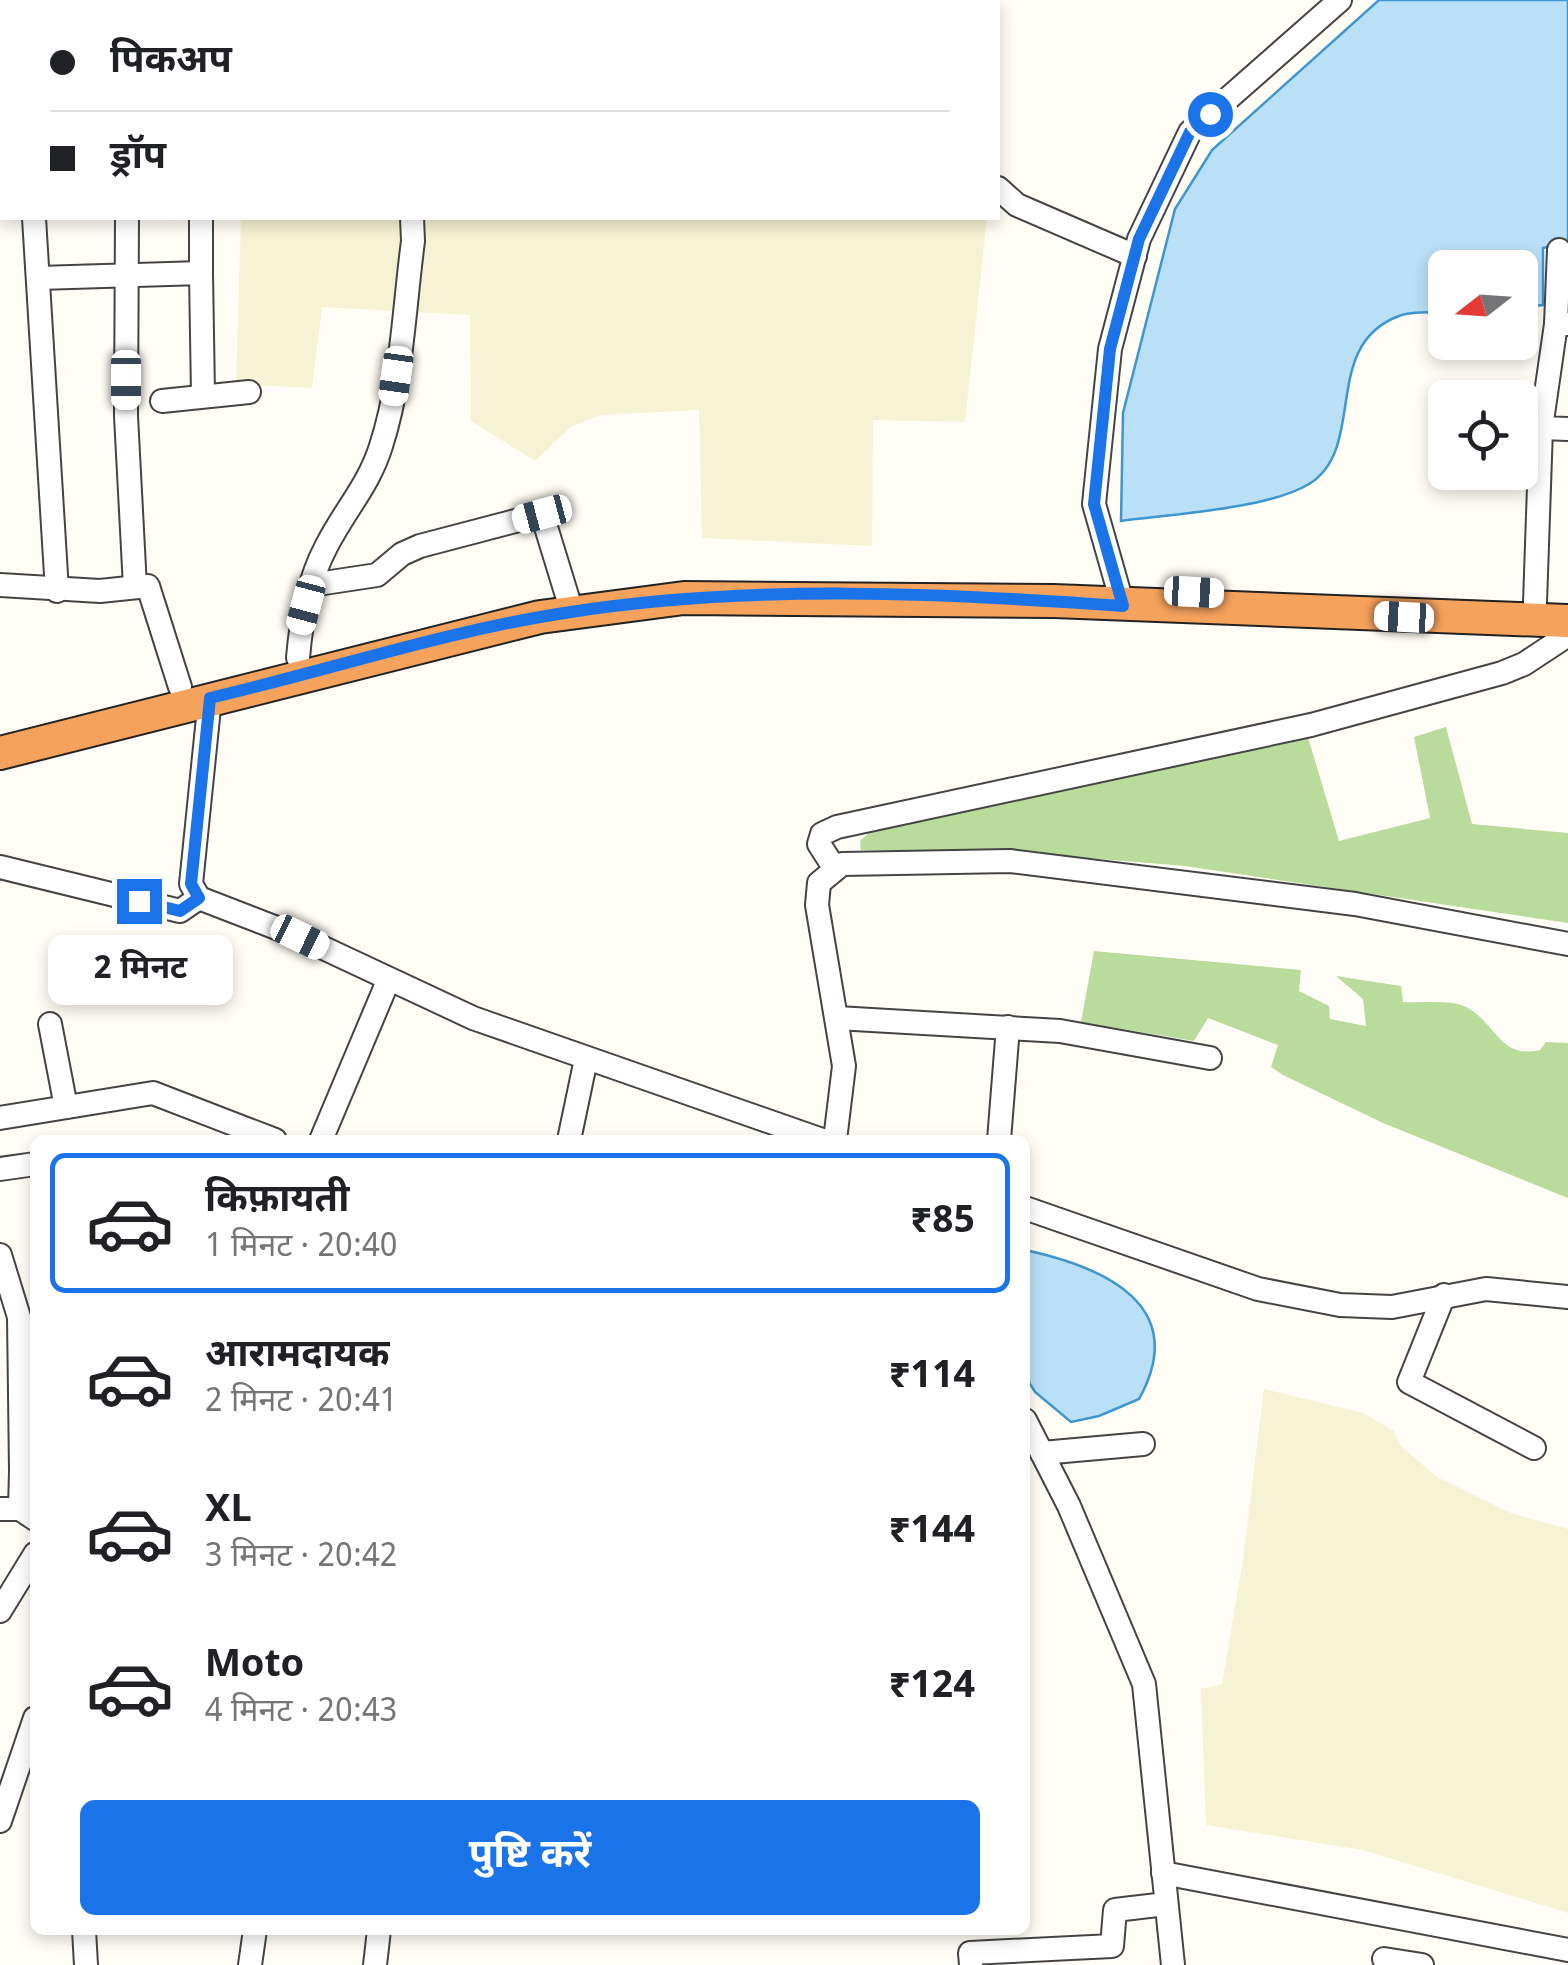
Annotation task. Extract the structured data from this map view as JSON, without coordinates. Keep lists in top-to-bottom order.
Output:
{
  "north": "left",
  "page": {
    "banner": ["पिकअप", "ड्रॉप"],
    "bubble": "2 मिनट",
    "list": [
      {
        "name": "किफ़ायती",
        "note": "1 मिनट · 20:40",
        "value": "₹85"
      },
      {
        "name": "आरामदायक",
        "note": "2 मिनट · 20:41",
        "value": "₹114"
      },
      {
        "name": "XL",
        "note": "3 मिनट · 20:42",
        "value": "₹144"
      },
      {
        "name": "Moto",
        "note": "4 मिनट · 20:43",
        "value": "₹124"
      }
    ],
    "buttons": "पुष्टि करें"
  }
}
